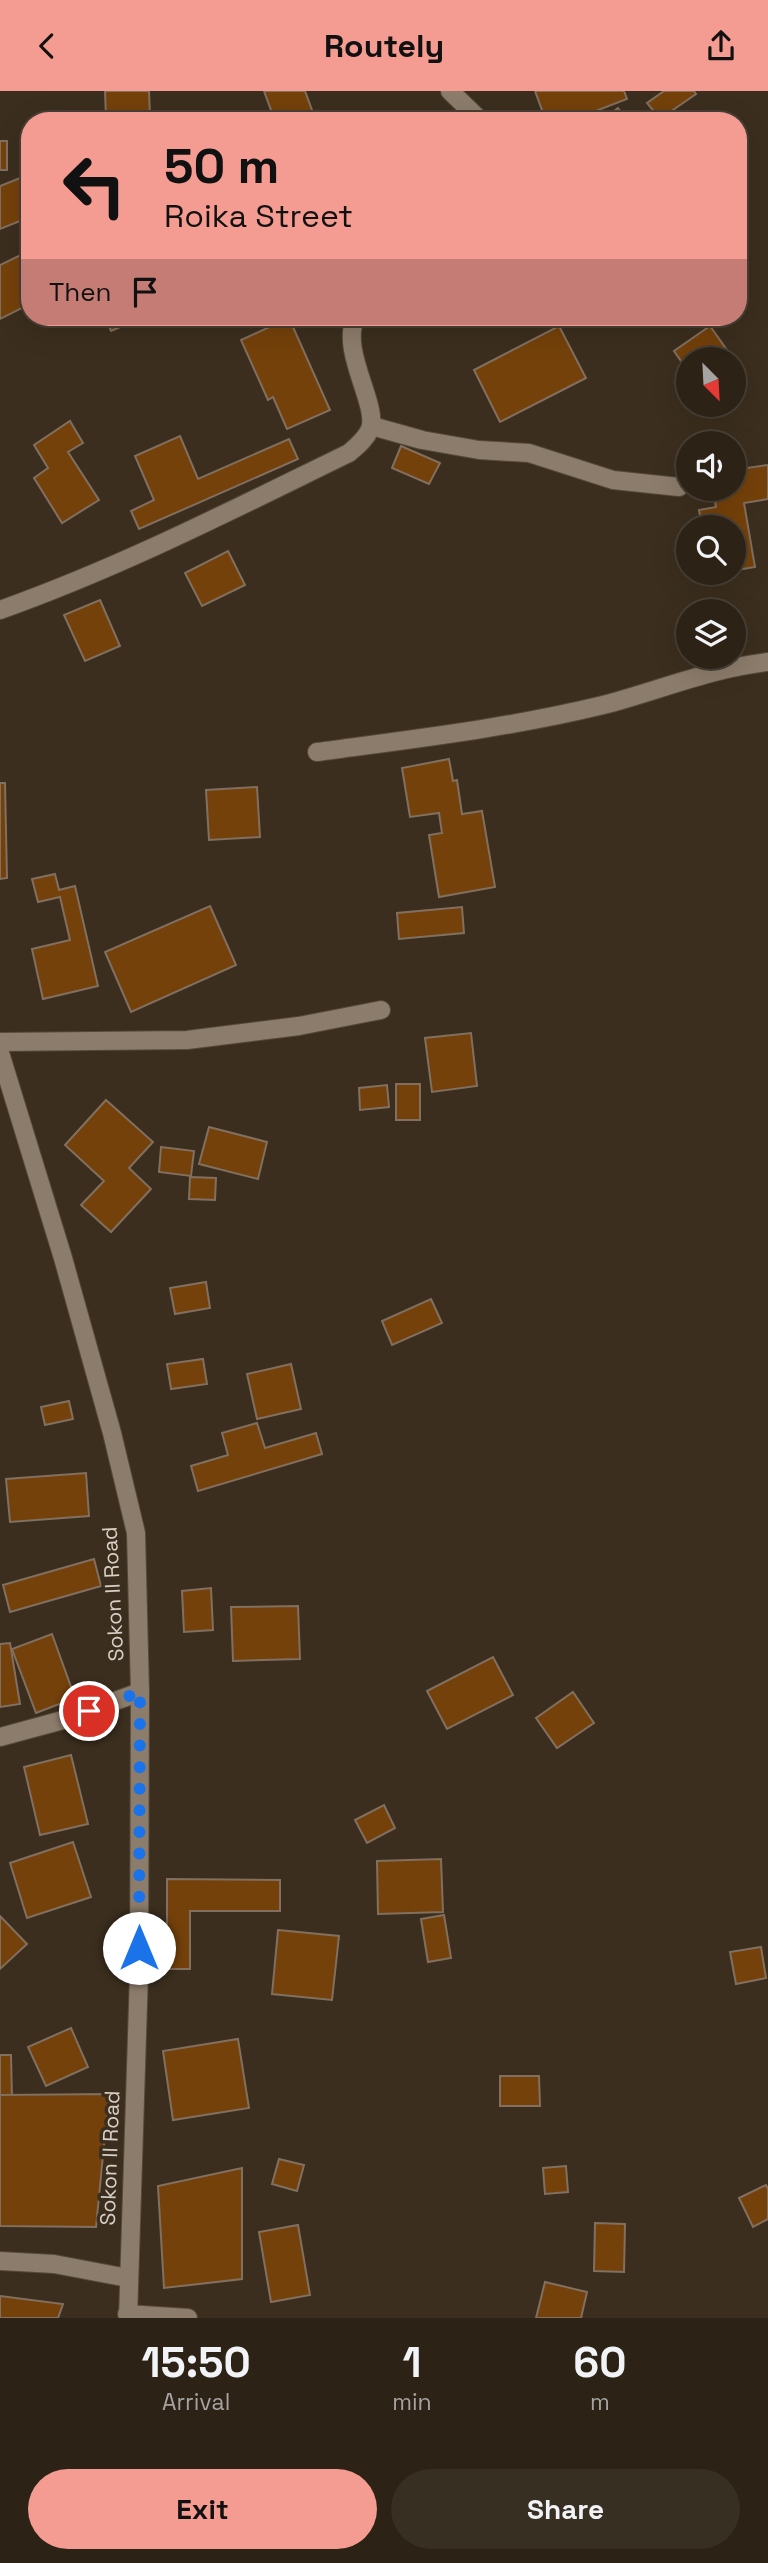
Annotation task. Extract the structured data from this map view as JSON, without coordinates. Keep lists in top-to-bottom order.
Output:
{
  "streets": {
    "street": ["Sokon II Road"]
  },
  "north": "bottom right",
  "page": {
    "header": "Routely",
    "turn": ["50 m", "Roika Street"],
    "then": "Then",
    "eta": [
      "15:50",
      "Arrival",
      "1",
      "min",
      "60",
      "m"
    ],
    "buttons": ["Exit", "Share"]
  }
}
